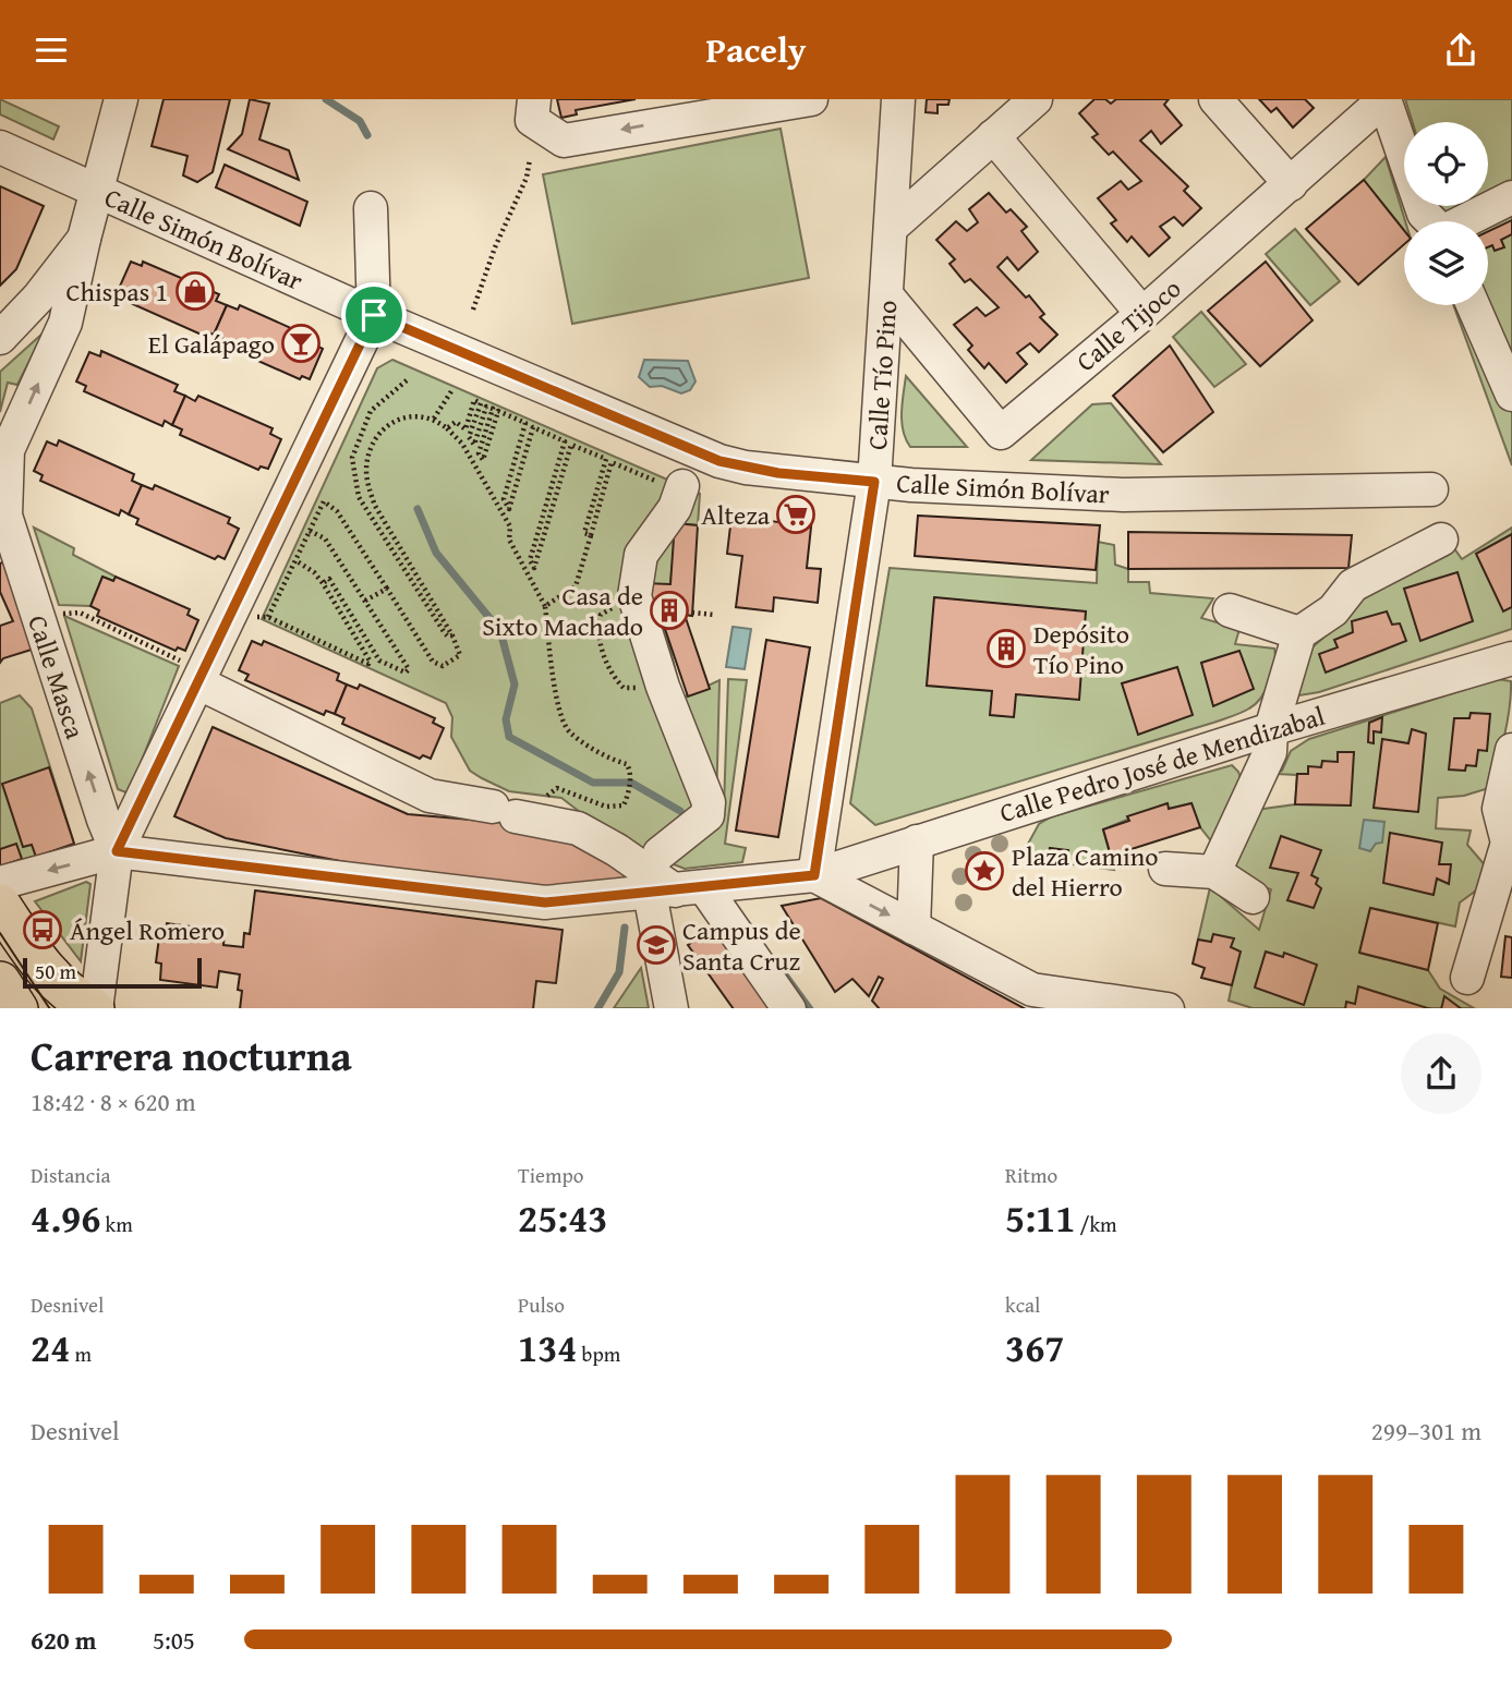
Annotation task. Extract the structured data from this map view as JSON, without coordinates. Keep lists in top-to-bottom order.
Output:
{
  "streets": {
    "street": [
      "Calle Simón Bolívar",
      "Calle Tijoco",
      "Calle Tío Pino",
      "Calle Masca",
      "Calle Pedro José de Mendizabal"
    ]
  },
  "crossings": [
    ["Calle Simón Bolívar", "Calle Tío Pino"],
    ["Calle Simón Bolívar", "Calle Masca"],
    ["Calle Tijoco", "Calle Tío Pino"],
    ["Calle Tío Pino", "Calle Pedro José de Mendizabal"],
    ["Calle Masca", "Calle Pedro José de Mendizabal"]
  ],
  "one_way": ["Calle Masca"],
  "places": {
    "shop": ["Chispas 1"],
    "bar": ["El Galápago"],
    "supermarket": ["Alteza"],
    "building": ["Casa de Sixto Machado", "Depósito Tío Pino"],
    "place": ["Plaza Camino del Hierro"],
    "bus stop": ["Ángel Romero"],
    "school or university": ["Campus de Santa Cruz"]
  },
  "scale_bar": "50 m",
  "page": {
    "header": "Pacely",
    "scale": "50 m",
    "heading": ["Carrera nocturna", "18:42 · 8 × 620 m"],
    "stats": [
      ["Distancia", "4.96 km"],
      ["Tiempo", "25:43"],
      ["Ritmo", "5:11 /km"],
      ["Desnivel", "24 m"],
      ["Pulso", "134 bpm"],
      ["kcal", "367"]
    ],
    "chart": ["Desnivel", "299–301 m"],
    "list": [
      {
        "name": "620 m",
        "note": "5:05"
      }
    ]
  }
}
